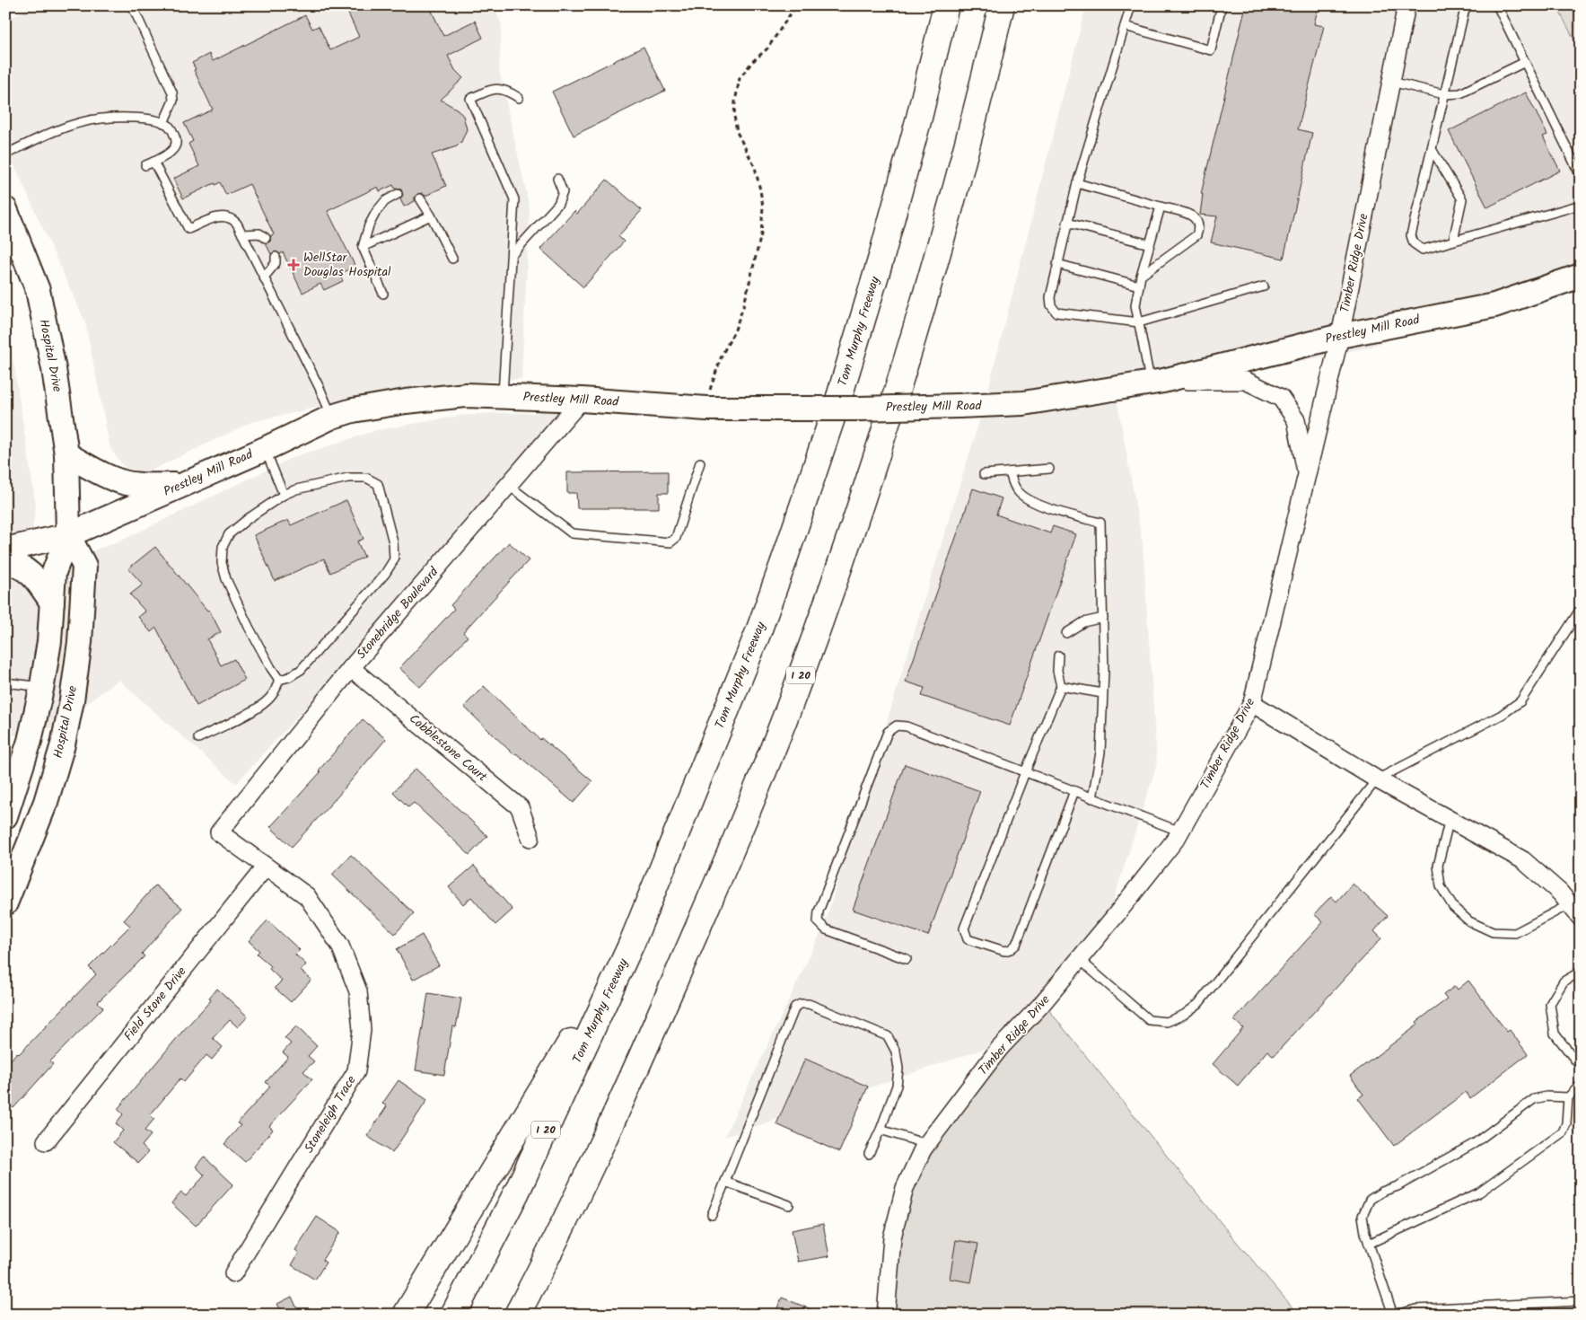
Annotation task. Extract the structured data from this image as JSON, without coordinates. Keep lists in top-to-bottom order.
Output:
{
  "streets": {
    "highway": ["Tom Murphy Freeway", "I 20"],
    "street": [
      "Timber Ridge Drive",
      "Prestley Mill Road",
      "Hospital Drive",
      "Stonebridge Boulevard",
      "Cobblestone Court",
      "Field Stone Drive",
      "Stoneleigh Trace"
    ]
  },
  "crossings": [
    ["Timber Ridge Drive", "Prestley Mill Road"],
    ["Prestley Mill Road", "Hospital Drive"],
    ["Prestley Mill Road", "Stonebridge Boulevard"],
    ["Stonebridge Boulevard", "Cobblestone Court"],
    ["Stonebridge Boulevard", "Stoneleigh Trace"],
    ["Field Stone Drive", "Stoneleigh Trace"]
  ],
  "places": {
    "health": ["WellStar Douglas Hospital"]
  }
}
